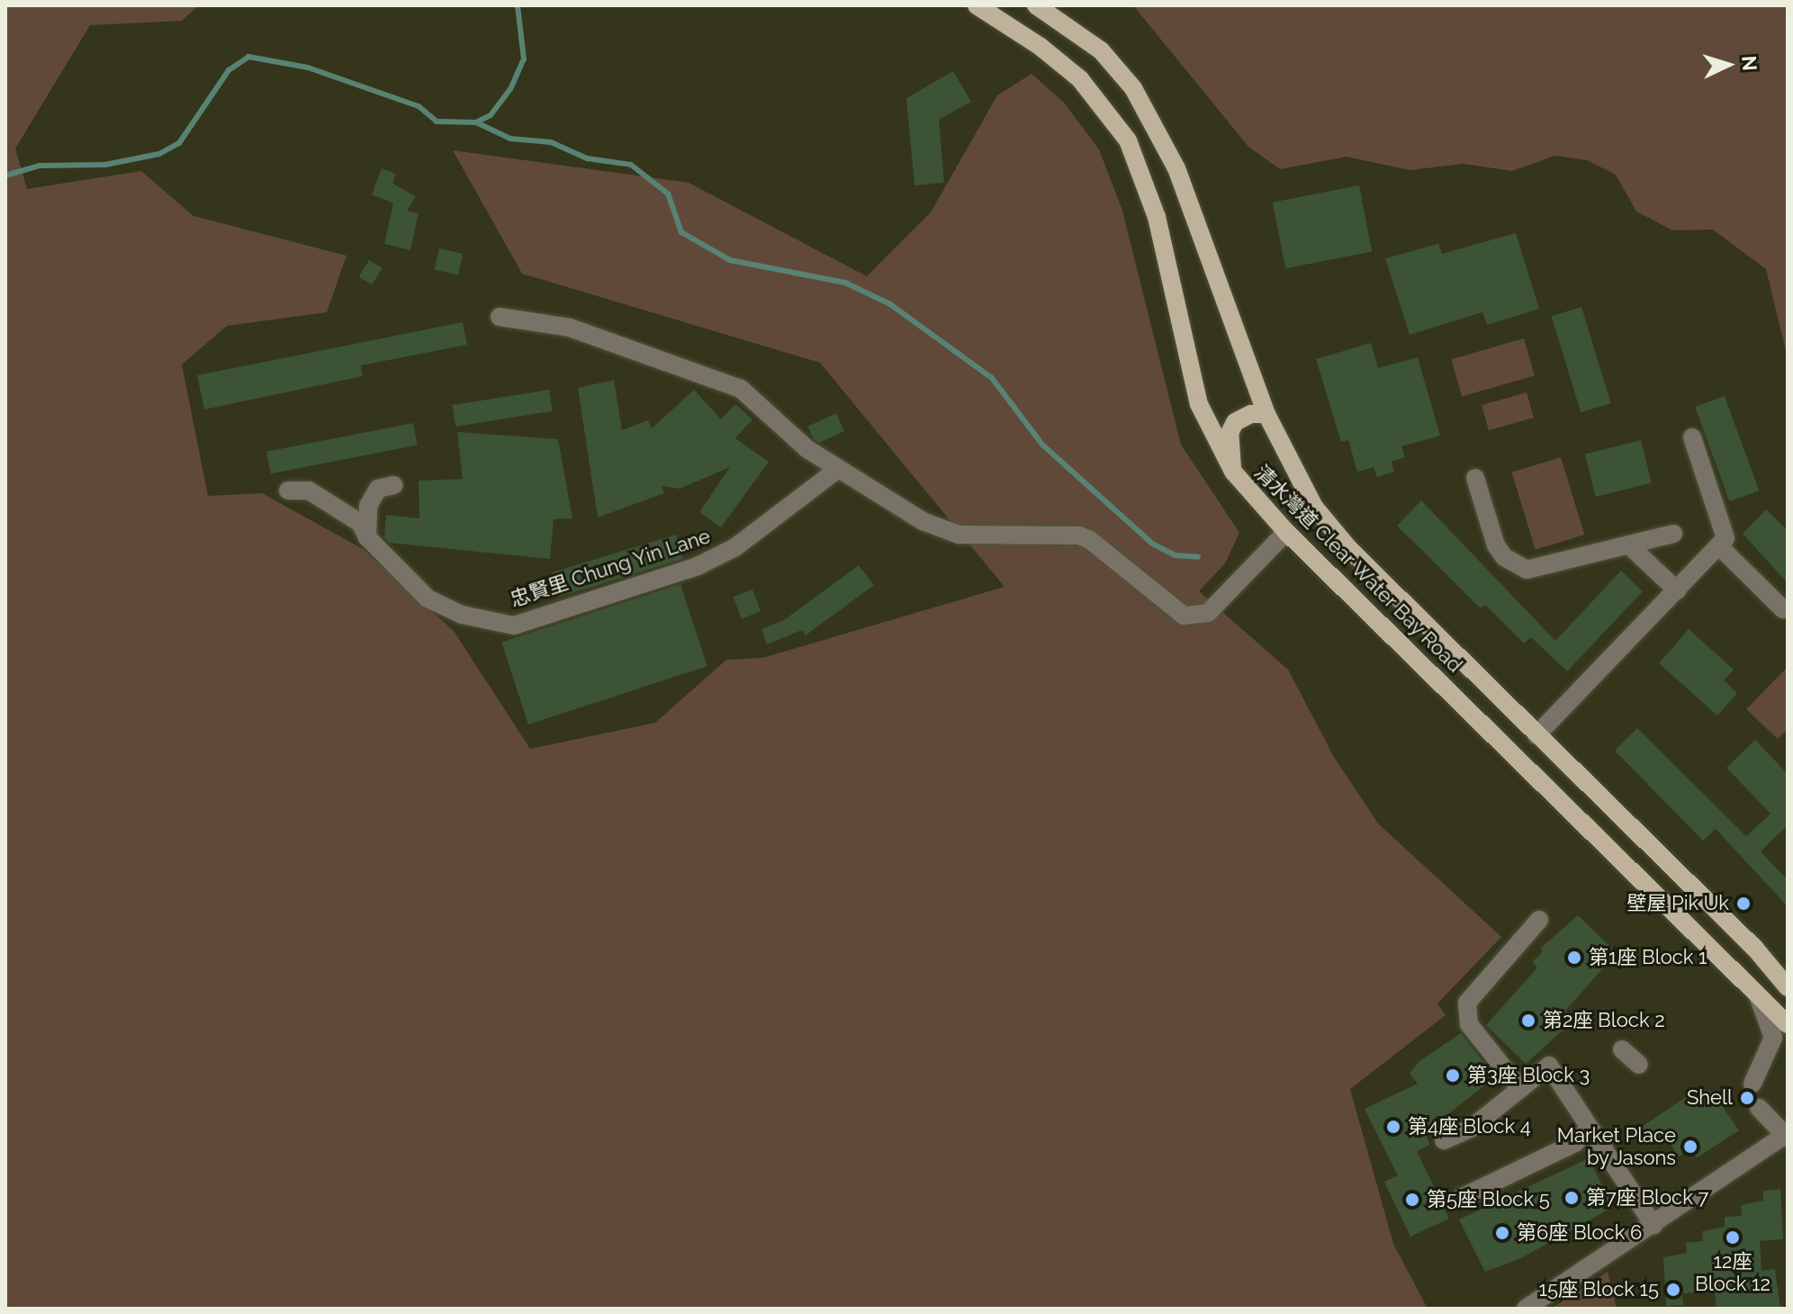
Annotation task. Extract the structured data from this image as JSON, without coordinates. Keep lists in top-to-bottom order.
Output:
{
  "streets": {
    "main road": ["清水灣道 Clear Water Bay Road"],
    "street": ["忠賢里 Chung Yin Lane"]
  },
  "places": [
    "壁屋 Pik Uk",
    "第1座 Block 1",
    "第2座 Block 2",
    "第3座 Block 3",
    "Shell",
    "第4座 Block 4",
    "Market Place by Jasons",
    "第7座 Block 7",
    "第5座 Block 5",
    "第6座 Block 6",
    "12座 Block 12",
    "15座 Block 15"
  ],
  "north": "right"
}
